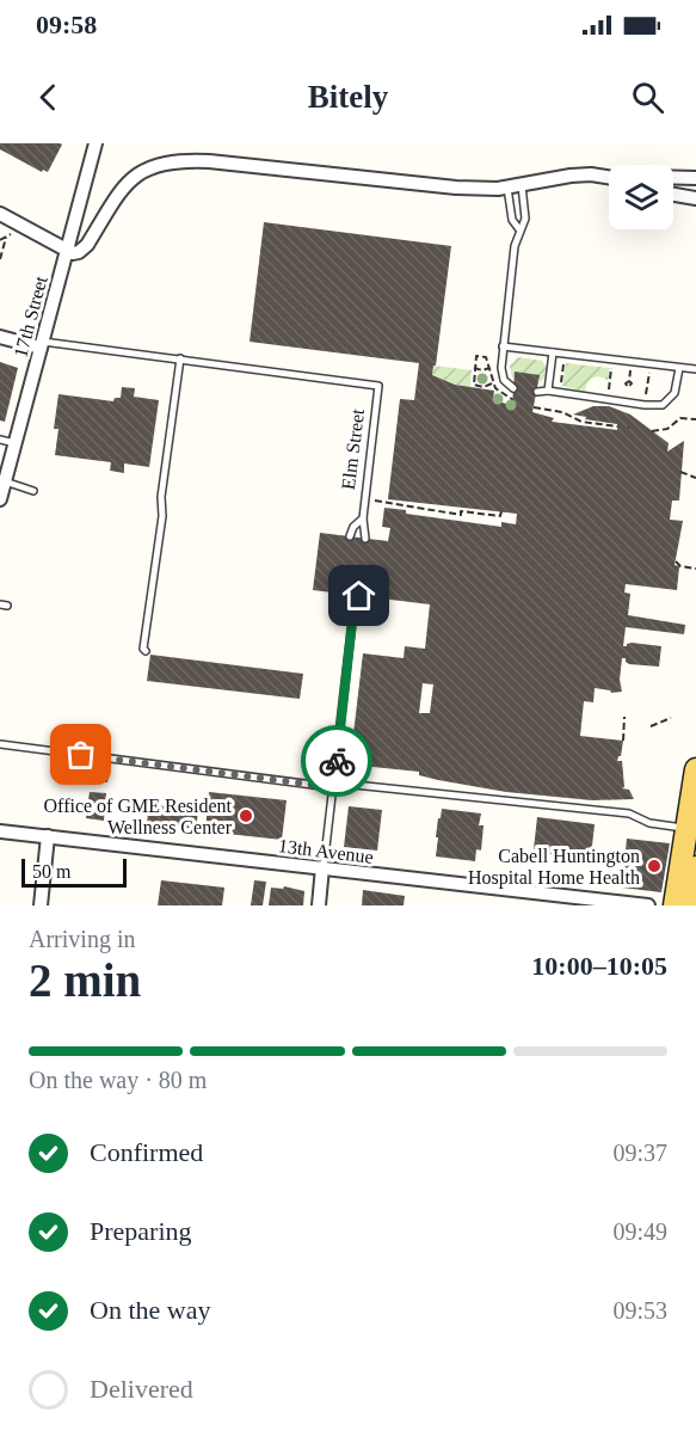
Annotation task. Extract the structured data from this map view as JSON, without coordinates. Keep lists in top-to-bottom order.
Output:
{
  "streets": {
    "street": ["17th Street", "13th Avenue"],
    "lane": ["Elm Street"]
  },
  "places": ["Office of GME Resident Wellness Center", "Cabell Huntington Hospital Home Health"],
  "scale_bar": "50 m",
  "page": {
    "status": "09:58",
    "header": "Bitely",
    "scale": "50 m",
    "heading": ["2 min", "Arriving in", "10:00–10:05"],
    "bar": "On the way · 80 m",
    "list": [
      ["Confirmed", "09:37"],
      ["Preparing", "09:49"],
      ["On the way", "09:53"],
      "Delivered"
    ]
  }
}
